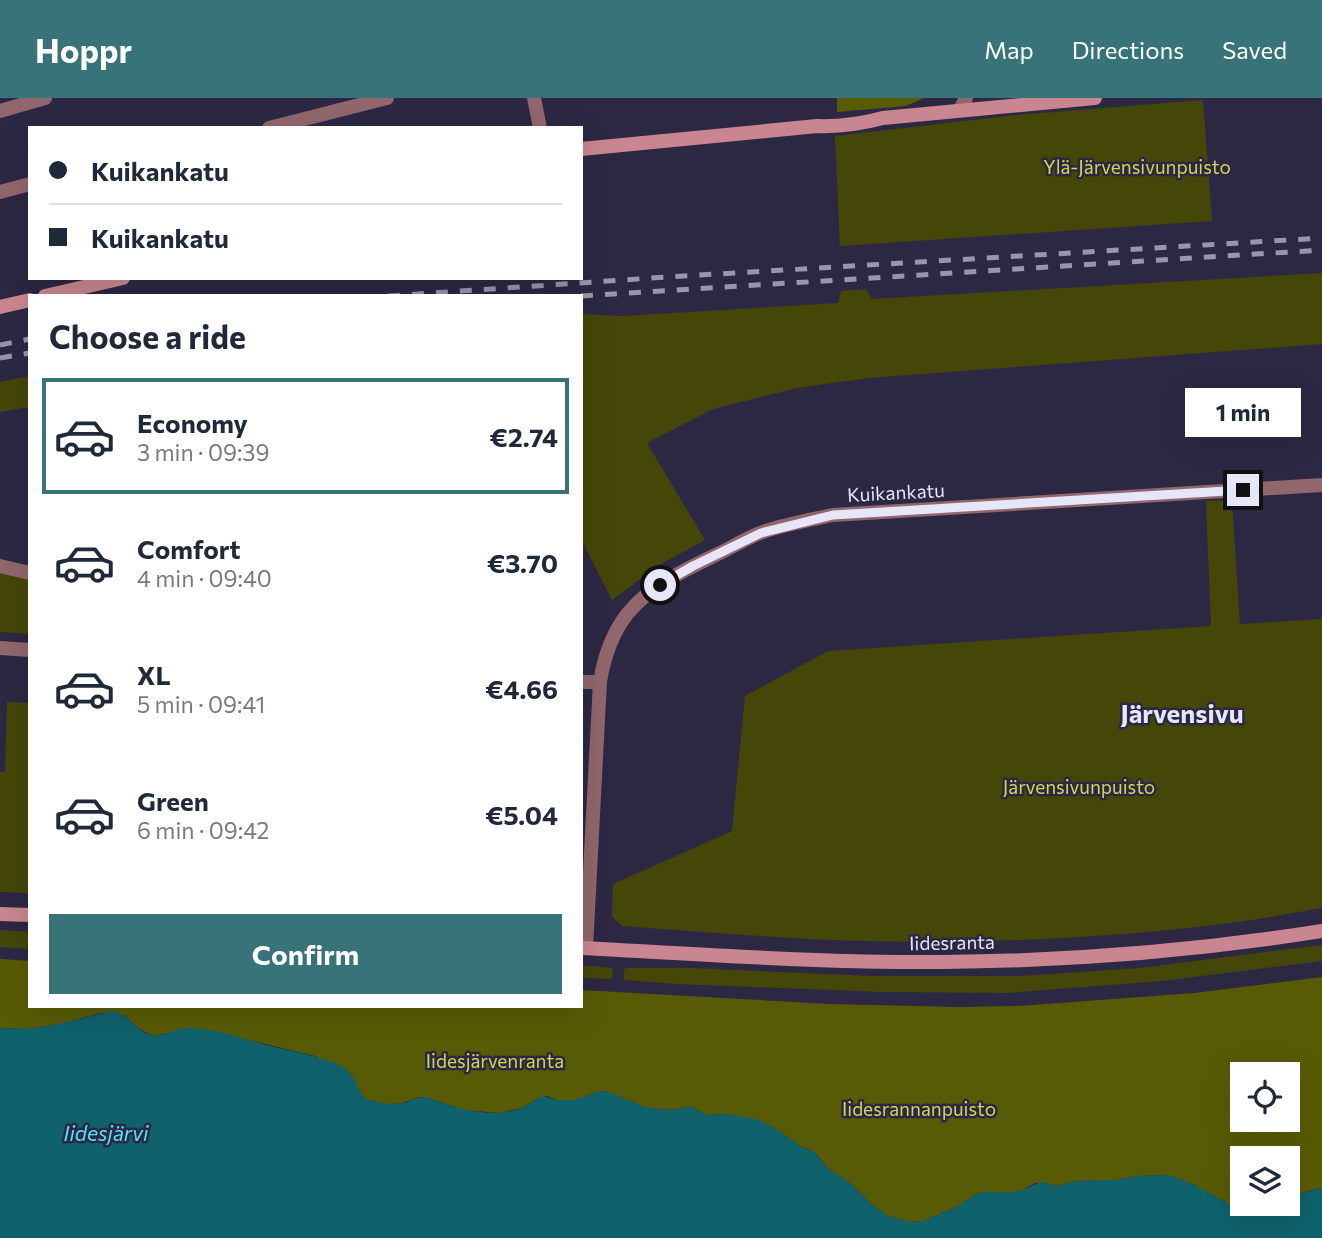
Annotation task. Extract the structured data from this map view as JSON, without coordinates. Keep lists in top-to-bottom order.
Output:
{
  "streets": {
    "main road": ["Iidesranta"],
    "street": ["Kuikankatu"]
  },
  "crossings": [
    ["Kuikankatu", "Iidesranta"]
  ],
  "districts": ["Järvensivu"],
  "water": ["Iidesjärvi"],
  "parks": [
    "Ylä-Järvensivunpuisto",
    "Järvensivunpuisto",
    "Iidesjärvenranta",
    "Iidesrannanpuisto"
  ],
  "page": {
    "header": "Hoppr",
    "nav": ["Map", "Directions", "Saved"],
    "banner": ["Kuikankatu", "Kuikankatu"],
    "heading": "Choose a ride",
    "list": [
      {
        "name": "Economy",
        "note": "3 min · 09:39",
        "value": "€2.74"
      },
      {
        "name": "Comfort",
        "note": "4 min · 09:40",
        "value": "€3.70"
      },
      {
        "name": "XL",
        "note": "5 min · 09:41",
        "value": "€4.66"
      },
      {
        "name": "Green",
        "note": "6 min · 09:42",
        "value": "€5.04"
      }
    ],
    "bubble": "1 min",
    "buttons": "Confirm"
  }
}
